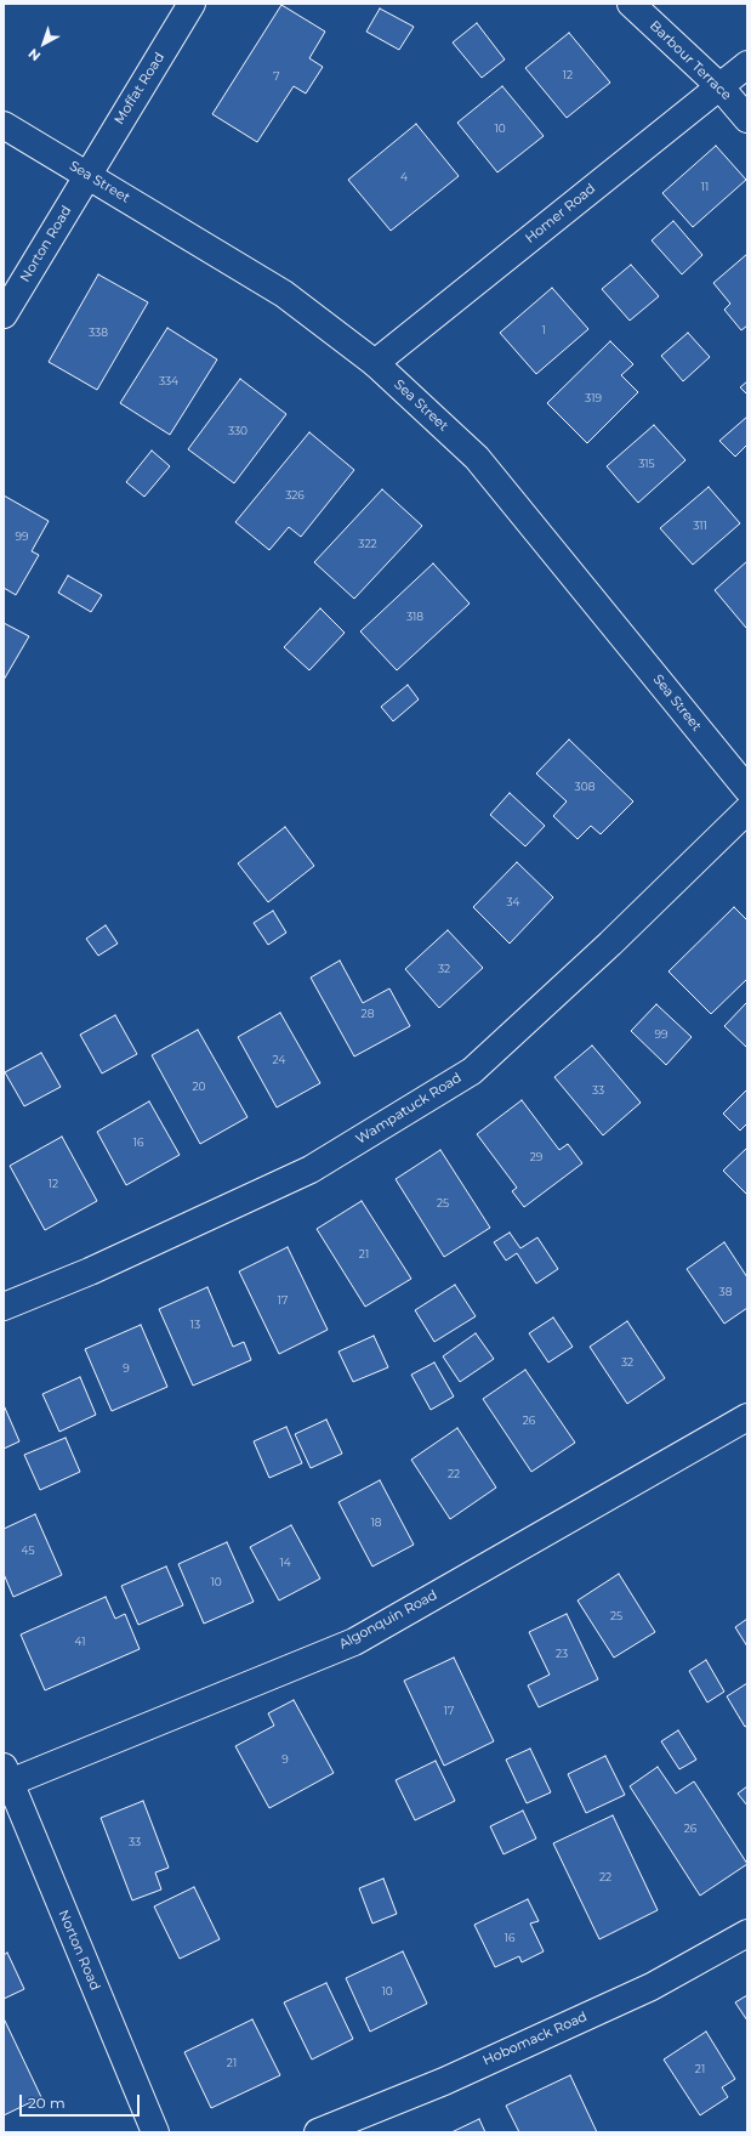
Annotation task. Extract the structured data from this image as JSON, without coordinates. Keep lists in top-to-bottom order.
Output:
{
  "streets": {
    "street": [
      "Barbour Terrace",
      "Moffat Road",
      "Sea Street",
      "Homer Road",
      "Norton Road",
      "Wampatuck Road",
      "Algonquin Road",
      "Hobomack Road"
    ]
  },
  "crossings": [
    ["Barbour Terrace", "Homer Road"],
    ["Moffat Road", "Sea Street"],
    ["Moffat Road", "Norton Road"],
    ["Sea Street", "Homer Road"],
    ["Sea Street", "Norton Road"],
    ["Norton Road", "Algonquin Road"]
  ],
  "house_numbers": [
    "12",
    "7",
    "10",
    "4",
    "11",
    "1",
    "338",
    "334",
    "319",
    "330",
    "315",
    "326",
    "311",
    "99",
    "322",
    "318",
    "308",
    "34",
    "32",
    "28",
    "99",
    "24",
    "20",
    "33",
    "16",
    "29",
    "12",
    "25",
    "21",
    "38",
    "17",
    "13",
    "32",
    "9",
    "26",
    "22",
    "18",
    "45",
    "14",
    "10",
    "25",
    "41",
    "23",
    "17",
    "9",
    "26",
    "33",
    "22",
    "16",
    "10",
    "21",
    "21"
  ],
  "scale_bar": "20 m",
  "north": "bottom left"
}
